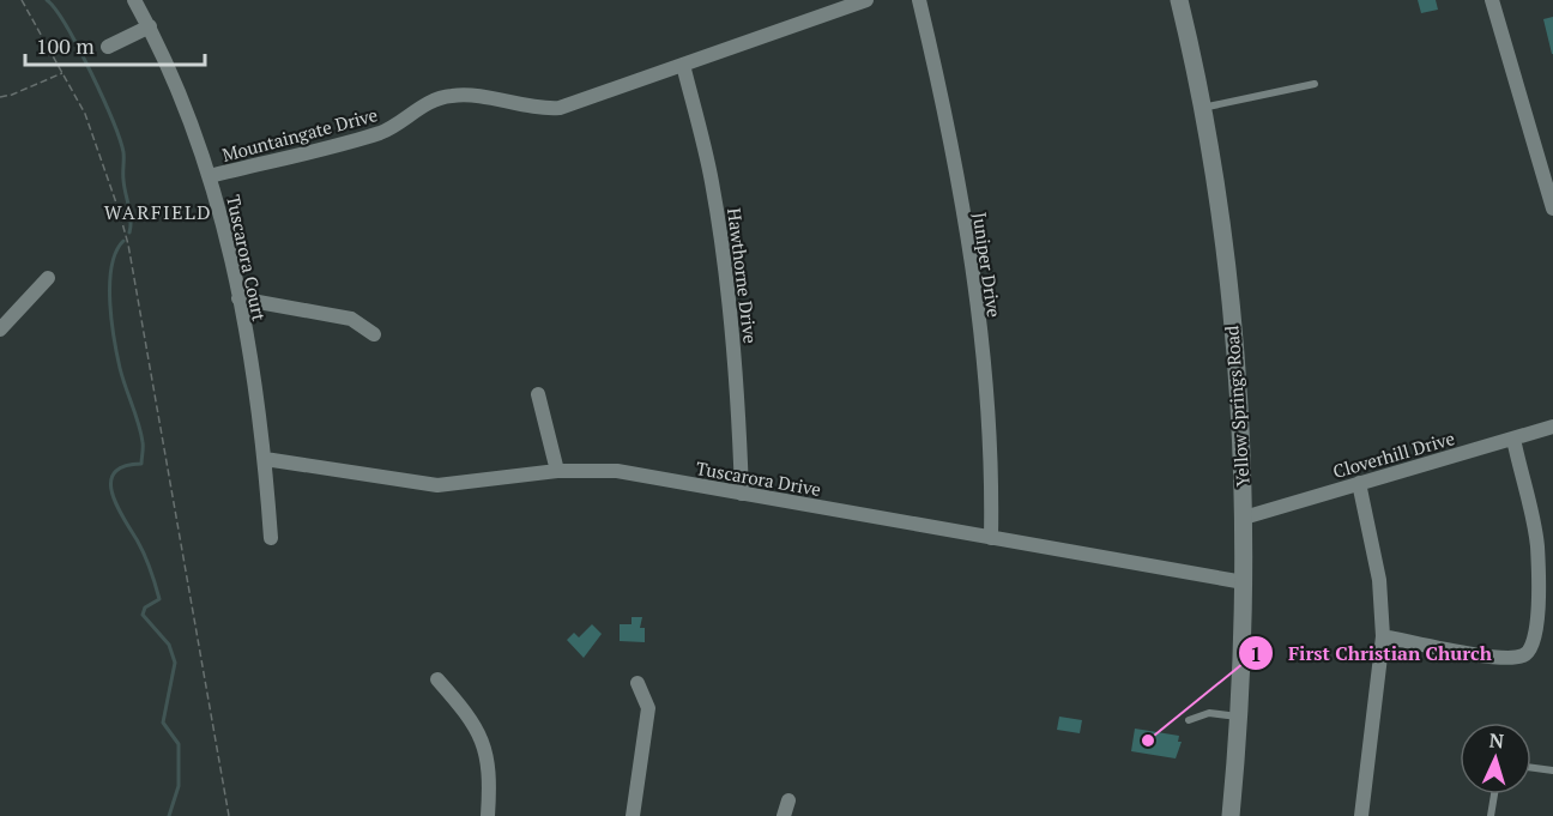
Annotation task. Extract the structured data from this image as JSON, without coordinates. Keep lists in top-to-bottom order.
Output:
{
  "streets": {
    "main road": ["Yellow Springs Road"],
    "street": [
      "Mountaingate Drive",
      "Tuscarora Court",
      "Juniper Drive",
      "Hawthorne Drive",
      "Cloverhill Drive",
      "Tuscarora Drive"
    ]
  },
  "crossings": [
    ["Mountaingate Drive", "Tuscarora Court"],
    ["Mountaingate Drive", "Hawthorne Drive"],
    ["Tuscarora Court", "Tuscarora Drive"],
    ["Juniper Drive", "Tuscarora Drive"],
    ["Hawthorne Drive", "Tuscarora Drive"],
    ["Yellow Springs Road", "Cloverhill Drive"],
    ["Yellow Springs Road", "Tuscarora Drive"]
  ],
  "districts": ["WARFIELD"],
  "places": ["First Christian Church"],
  "scale_bar": "100 m",
  "north": "top"
}
